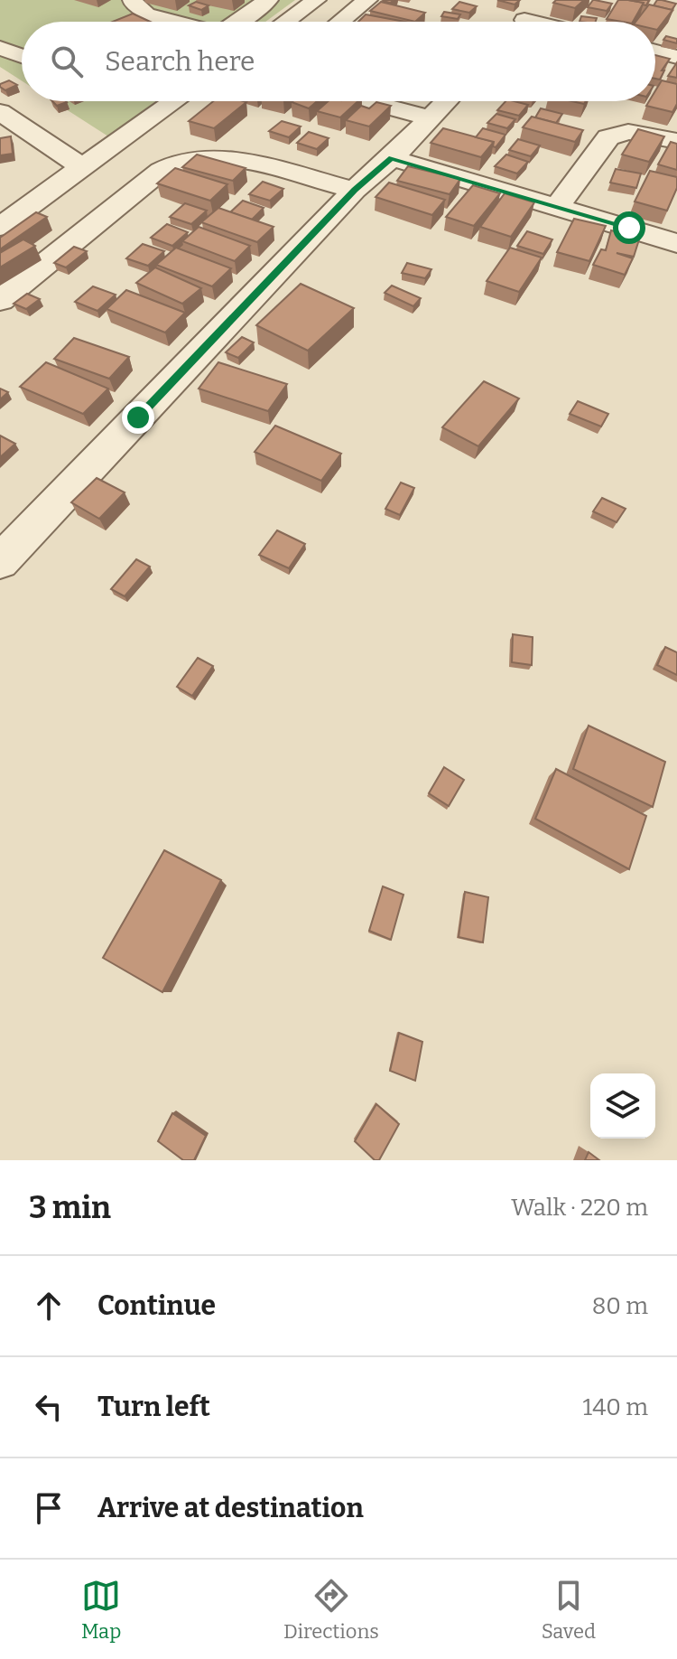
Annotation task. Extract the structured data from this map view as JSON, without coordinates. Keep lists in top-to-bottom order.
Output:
{
  "page": {
    "search": "Search here",
    "heading": ["3 min", "Walk · 220 m"],
    "list": [
      ["Continue", "80 m"],
      ["Turn left", "140 m"],
      "Arrive at destination"
    ],
    "nav": ["Map", "Directions", "Saved"]
  }
}
